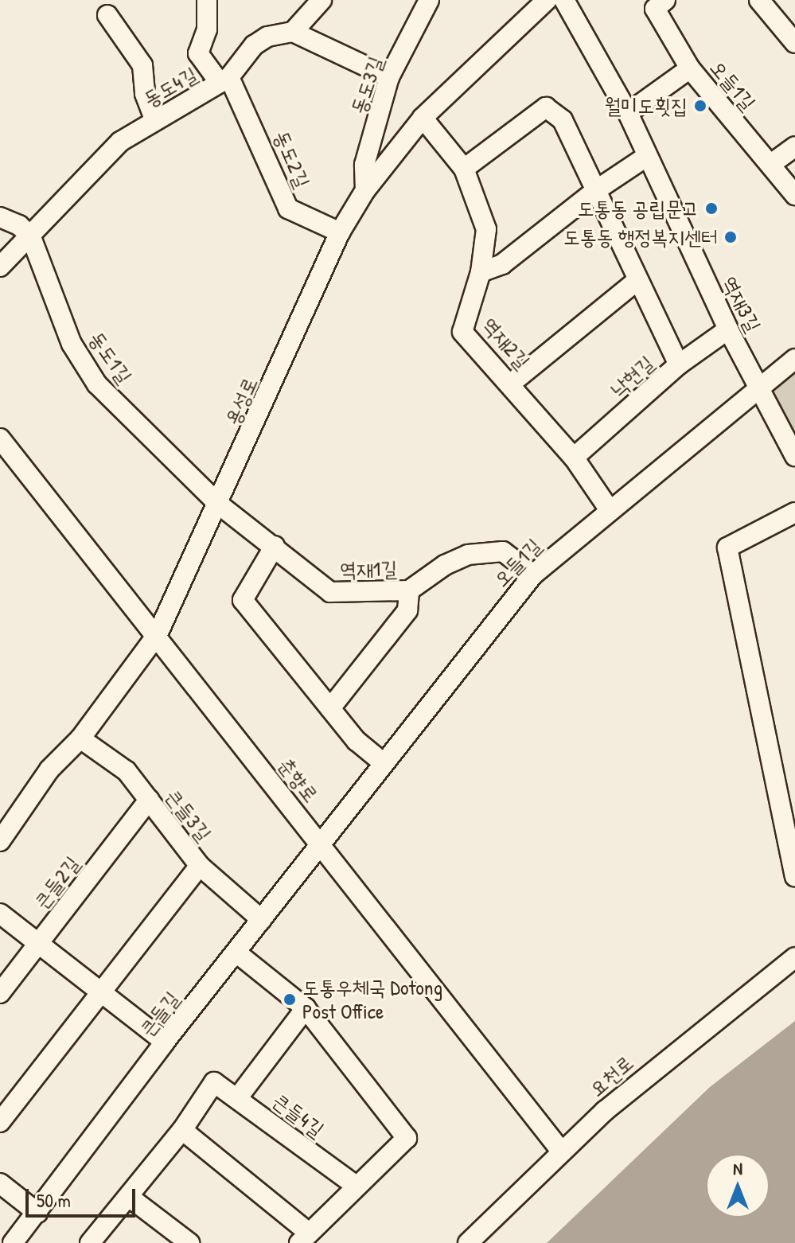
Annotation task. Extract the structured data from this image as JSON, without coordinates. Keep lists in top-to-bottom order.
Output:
{
  "streets": {
    "street": [
      "동도3길",
      "오들1길",
      "동도4길",
      "동도2길",
      "역재3길",
      "역재2길",
      "동도1길",
      "낙현길",
      "용성로",
      "역재1길",
      "춘향로",
      "큰들3길",
      "큰들2길",
      "큰들길",
      "요천로",
      "큰들4길"
    ]
  },
  "crossings": [
    ["동도3길", "용성로"],
    ["오들1길", "역재3길"],
    ["오들1길", "역재2길"],
    ["오들1길", "역재1길"],
    ["오들1길", "춘향로"],
    ["오들1길", "큰들길"],
    ["동도4길", "동도2길"],
    ["동도4길", "동도1길"],
    ["동도2길", "용성로"],
    ["역재2길", "낙현길"],
    ["역재2길", "용성로"],
    ["동도1길", "용성로"],
    ["동도1길", "역재1길"],
    ["용성로", "역재1길"],
    ["용성로", "춘향로"],
    ["용성로", "큰들3길"],
    ["춘향로", "큰들길"],
    ["춘향로", "요천로"],
    ["큰들3길", "큰들2길"],
    ["큰들3길", "큰들길"]
  ],
  "places": [
    "월미도횟집",
    "도통동 공립문고",
    "도통동 행정복지센터",
    "도통우체국 Dotong Post Office"
  ],
  "scale_bar": "50 m",
  "north": "top"
}
